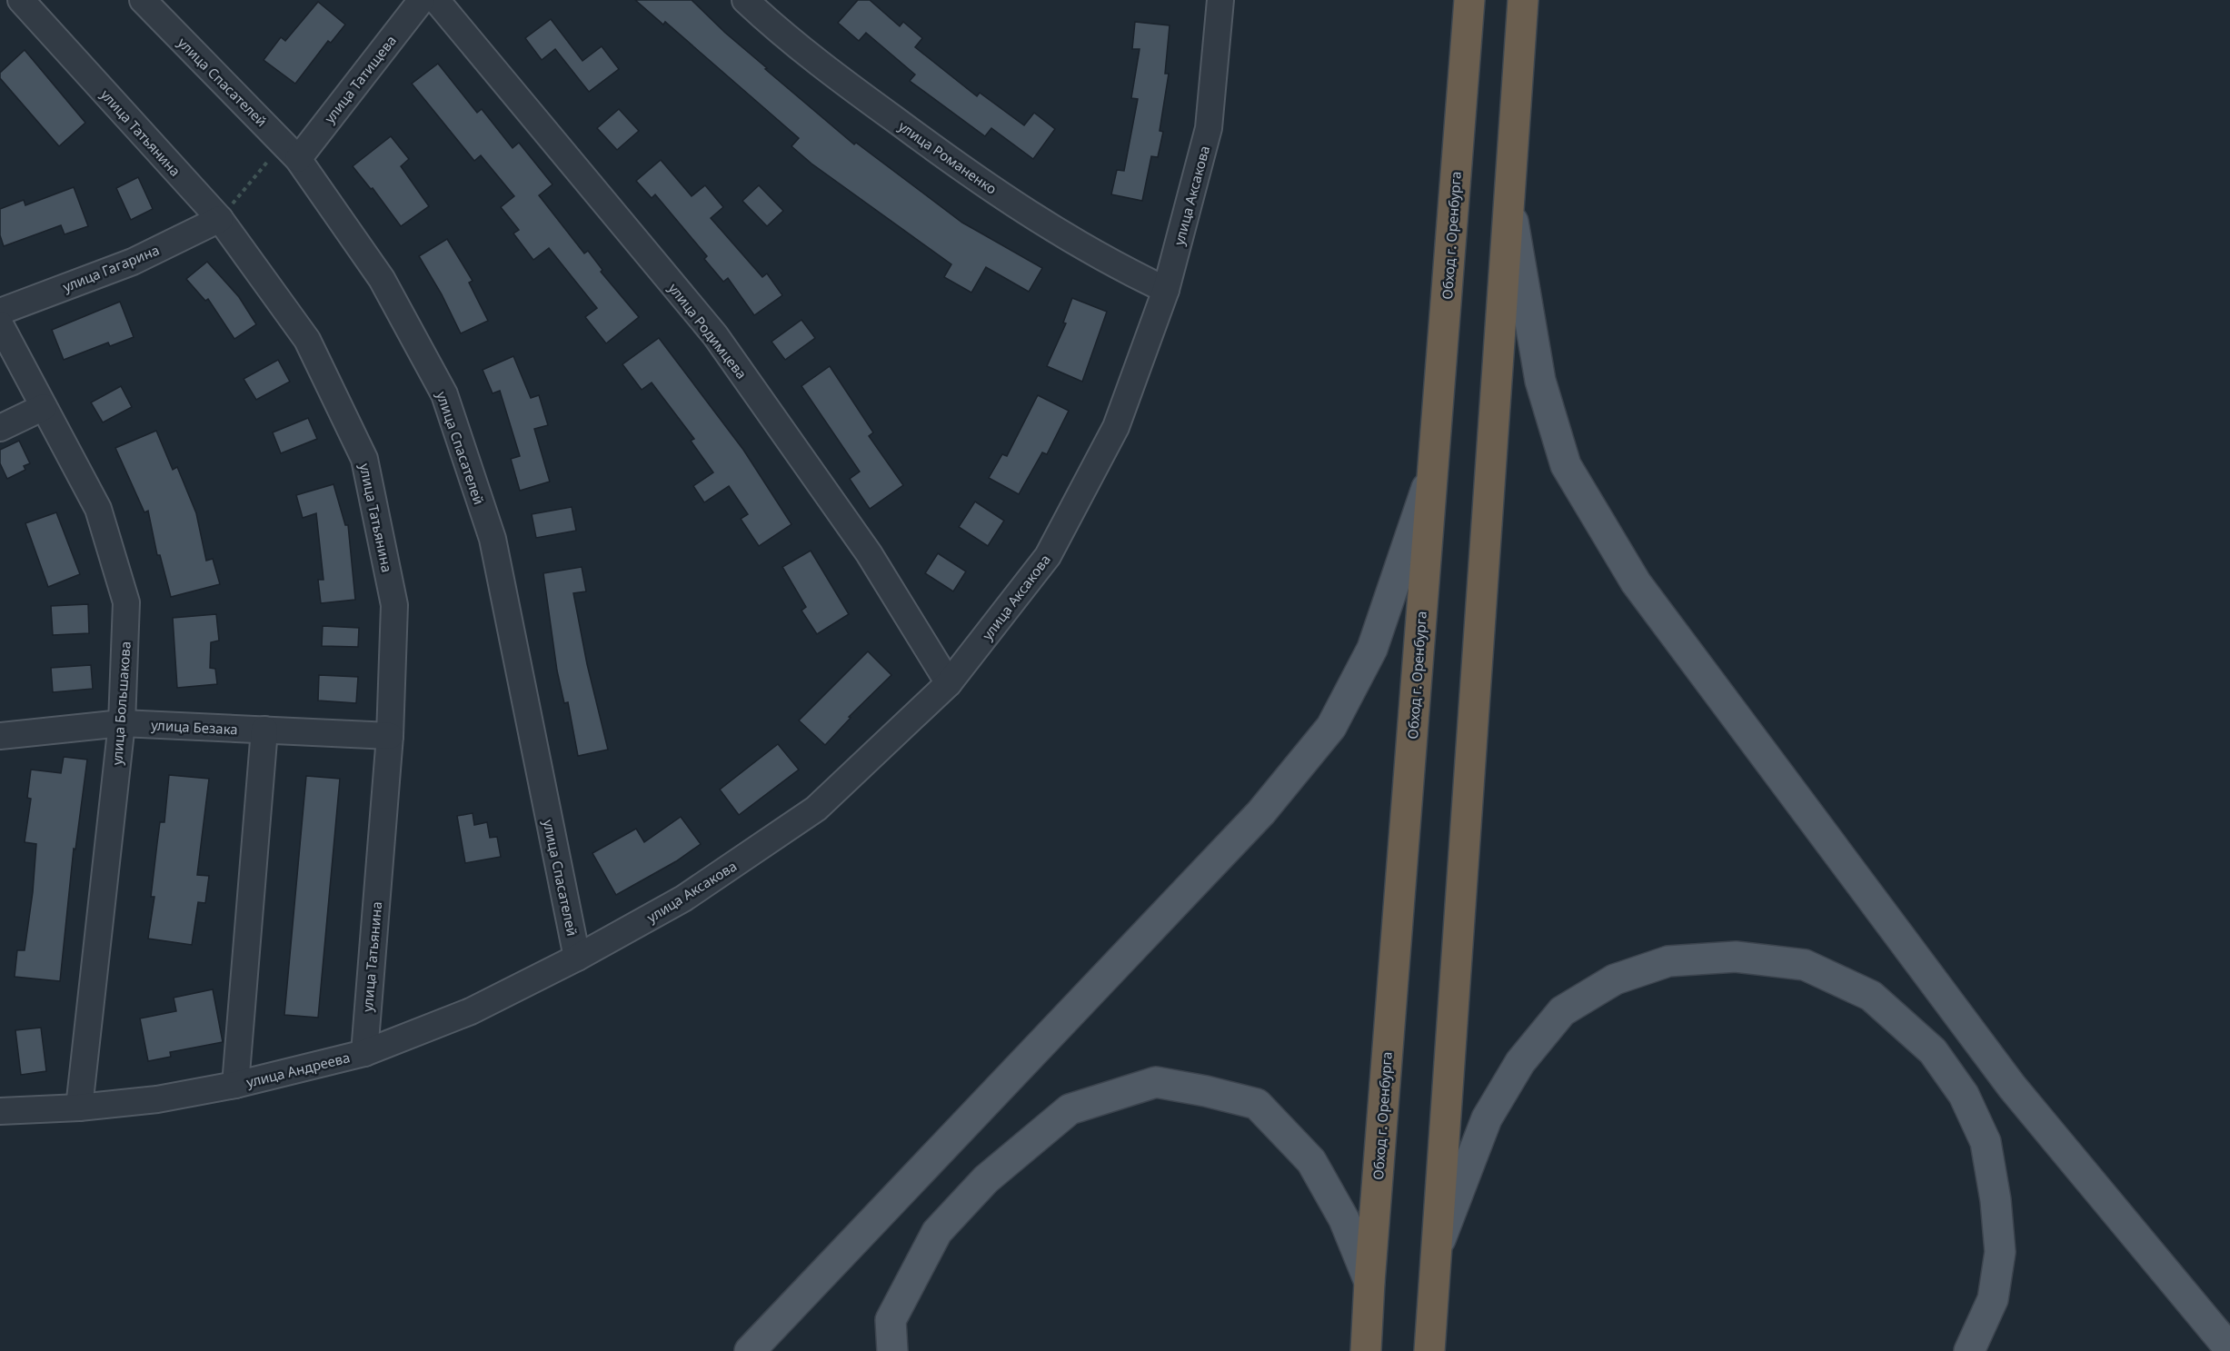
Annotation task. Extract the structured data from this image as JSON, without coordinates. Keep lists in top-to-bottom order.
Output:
{
  "streets": {
    "highway": ["Обход г. Оренбурга"],
    "street": [
      "улица Татищева",
      "улица Спасателей",
      "улица Татьянина",
      "улица Романенко",
      "улица Аксакова",
      "улица Гагарина",
      "улица Родимцева",
      "улица Большакова",
      "улица Безака",
      "улица Андреева"
    ]
  },
  "crossings": [
    ["улица Татищева", "улица Спасателей"],
    ["улица Спасателей", "улица Аксакова"],
    ["улица Спасателей", "улица Андреева"],
    ["улица Татьянина", "улица Гагарина"],
    ["улица Татьянина", "улица Безака"],
    ["улица Татьянина", "улица Андреева"],
    ["улица Романенко", "улица Аксакова"],
    ["улица Аксакова", "улица Родимцева"],
    ["улица Аксакова", "улица Андреева"],
    ["улица Большакова", "улица Безака"],
    ["улица Большакова", "улица Андреева"]
  ]
}
